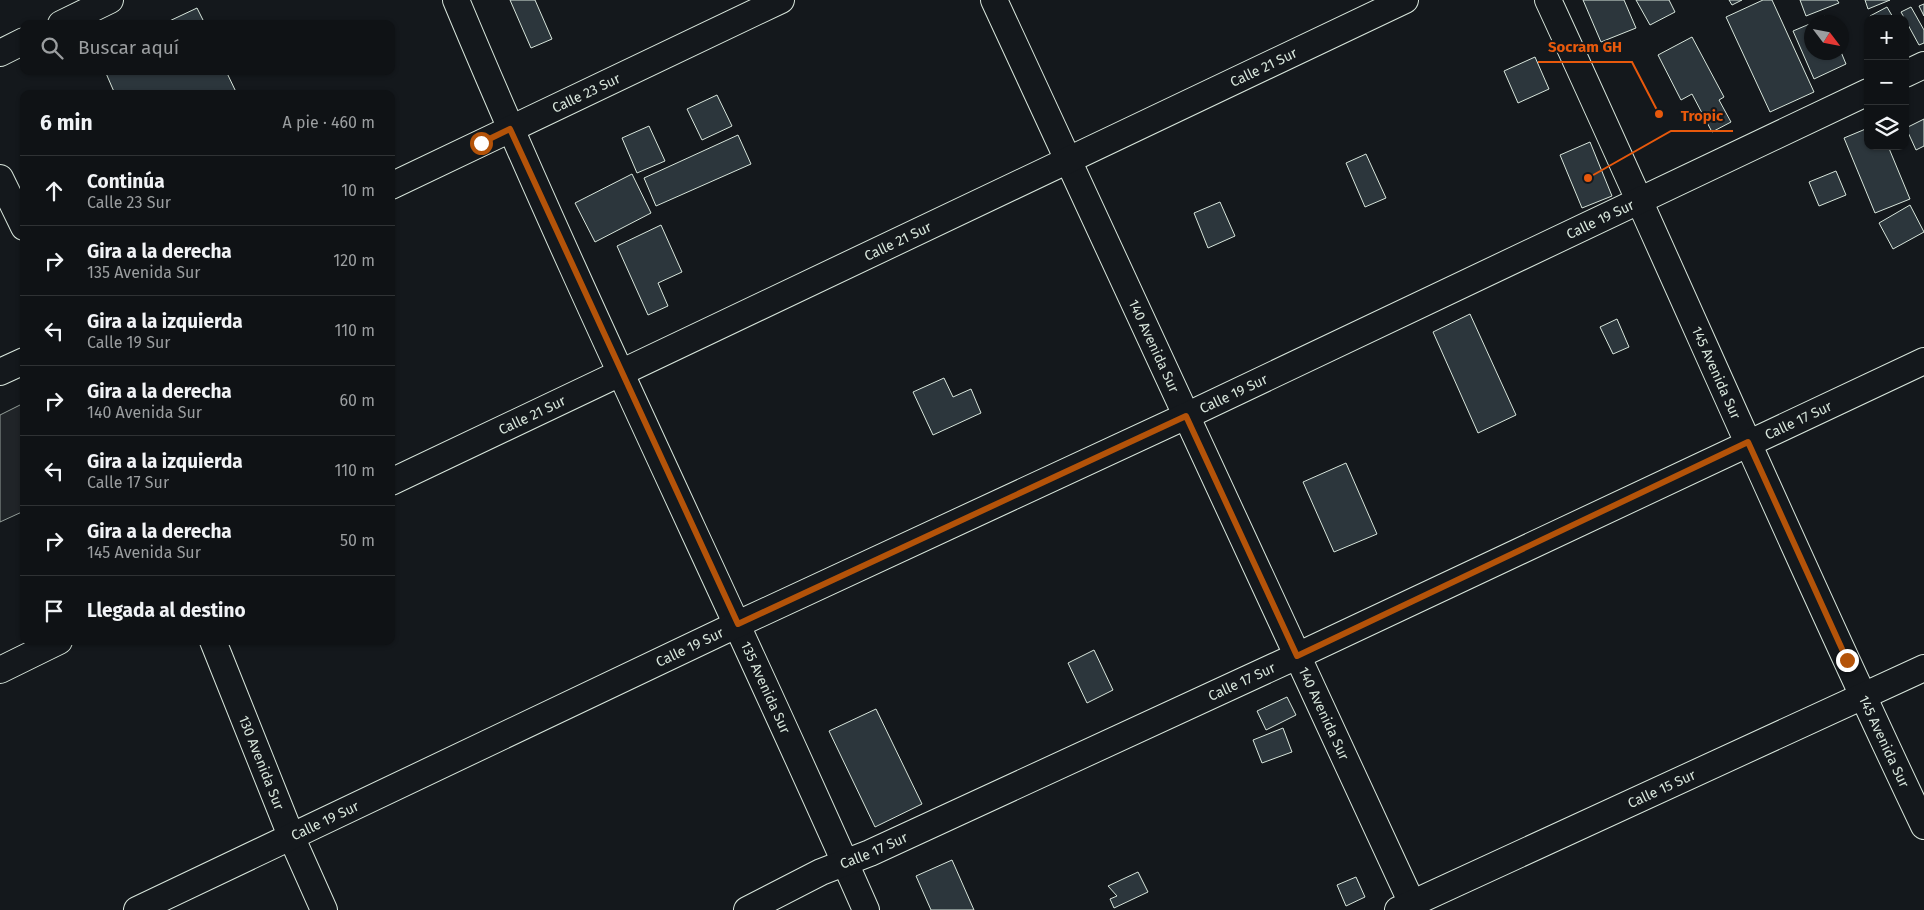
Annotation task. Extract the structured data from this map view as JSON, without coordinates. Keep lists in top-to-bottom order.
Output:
{
  "streets": {
    "street": [
      "Calle 21 Sur",
      "Calle 23 Sur",
      "Calle 19 Sur",
      "140 Avenida Sur",
      "145 Avenida Sur",
      "Calle 17 Sur",
      "135 Avenida Sur",
      "130 Avenida Sur",
      "Calle 15 Sur"
    ]
  },
  "crossings": [
    ["Calle 21 Sur", "140 Avenida Sur"],
    ["Calle 21 Sur", "135 Avenida Sur"],
    ["Calle 23 Sur", "135 Avenida Sur"],
    ["Calle 19 Sur", "140 Avenida Sur"],
    ["Calle 19 Sur", "145 Avenida Sur"],
    ["Calle 19 Sur", "135 Avenida Sur"],
    ["Calle 19 Sur", "130 Avenida Sur"],
    ["140 Avenida Sur", "Calle 17 Sur"],
    ["140 Avenida Sur", "Calle 15 Sur"],
    ["145 Avenida Sur", "Calle 17 Sur"],
    ["145 Avenida Sur", "Calle 15 Sur"],
    ["Calle 17 Sur", "135 Avenida Sur"]
  ],
  "places": ["Socram GH", "Tropic"],
  "north": "bottom right",
  "page": {
    "map_buttons": ["+", "−"],
    "search": "Buscar aquí",
    "heading": ["6 min", "A pie · 460 m"],
    "list": [
      ["Continúa", "Calle 23 Sur", "10 m"],
      ["Gira a la derecha", "135 Avenida Sur", "120 m"],
      ["Gira a la izquierda", "Calle 19 Sur", "110 m"],
      ["Gira a la derecha", "140 Avenida Sur", "60 m"],
      ["Gira a la izquierda", "Calle 17 Sur", "110 m"],
      ["Gira a la derecha", "145 Avenida Sur", "50 m"],
      "Llegada al destino"
    ]
  }
}
